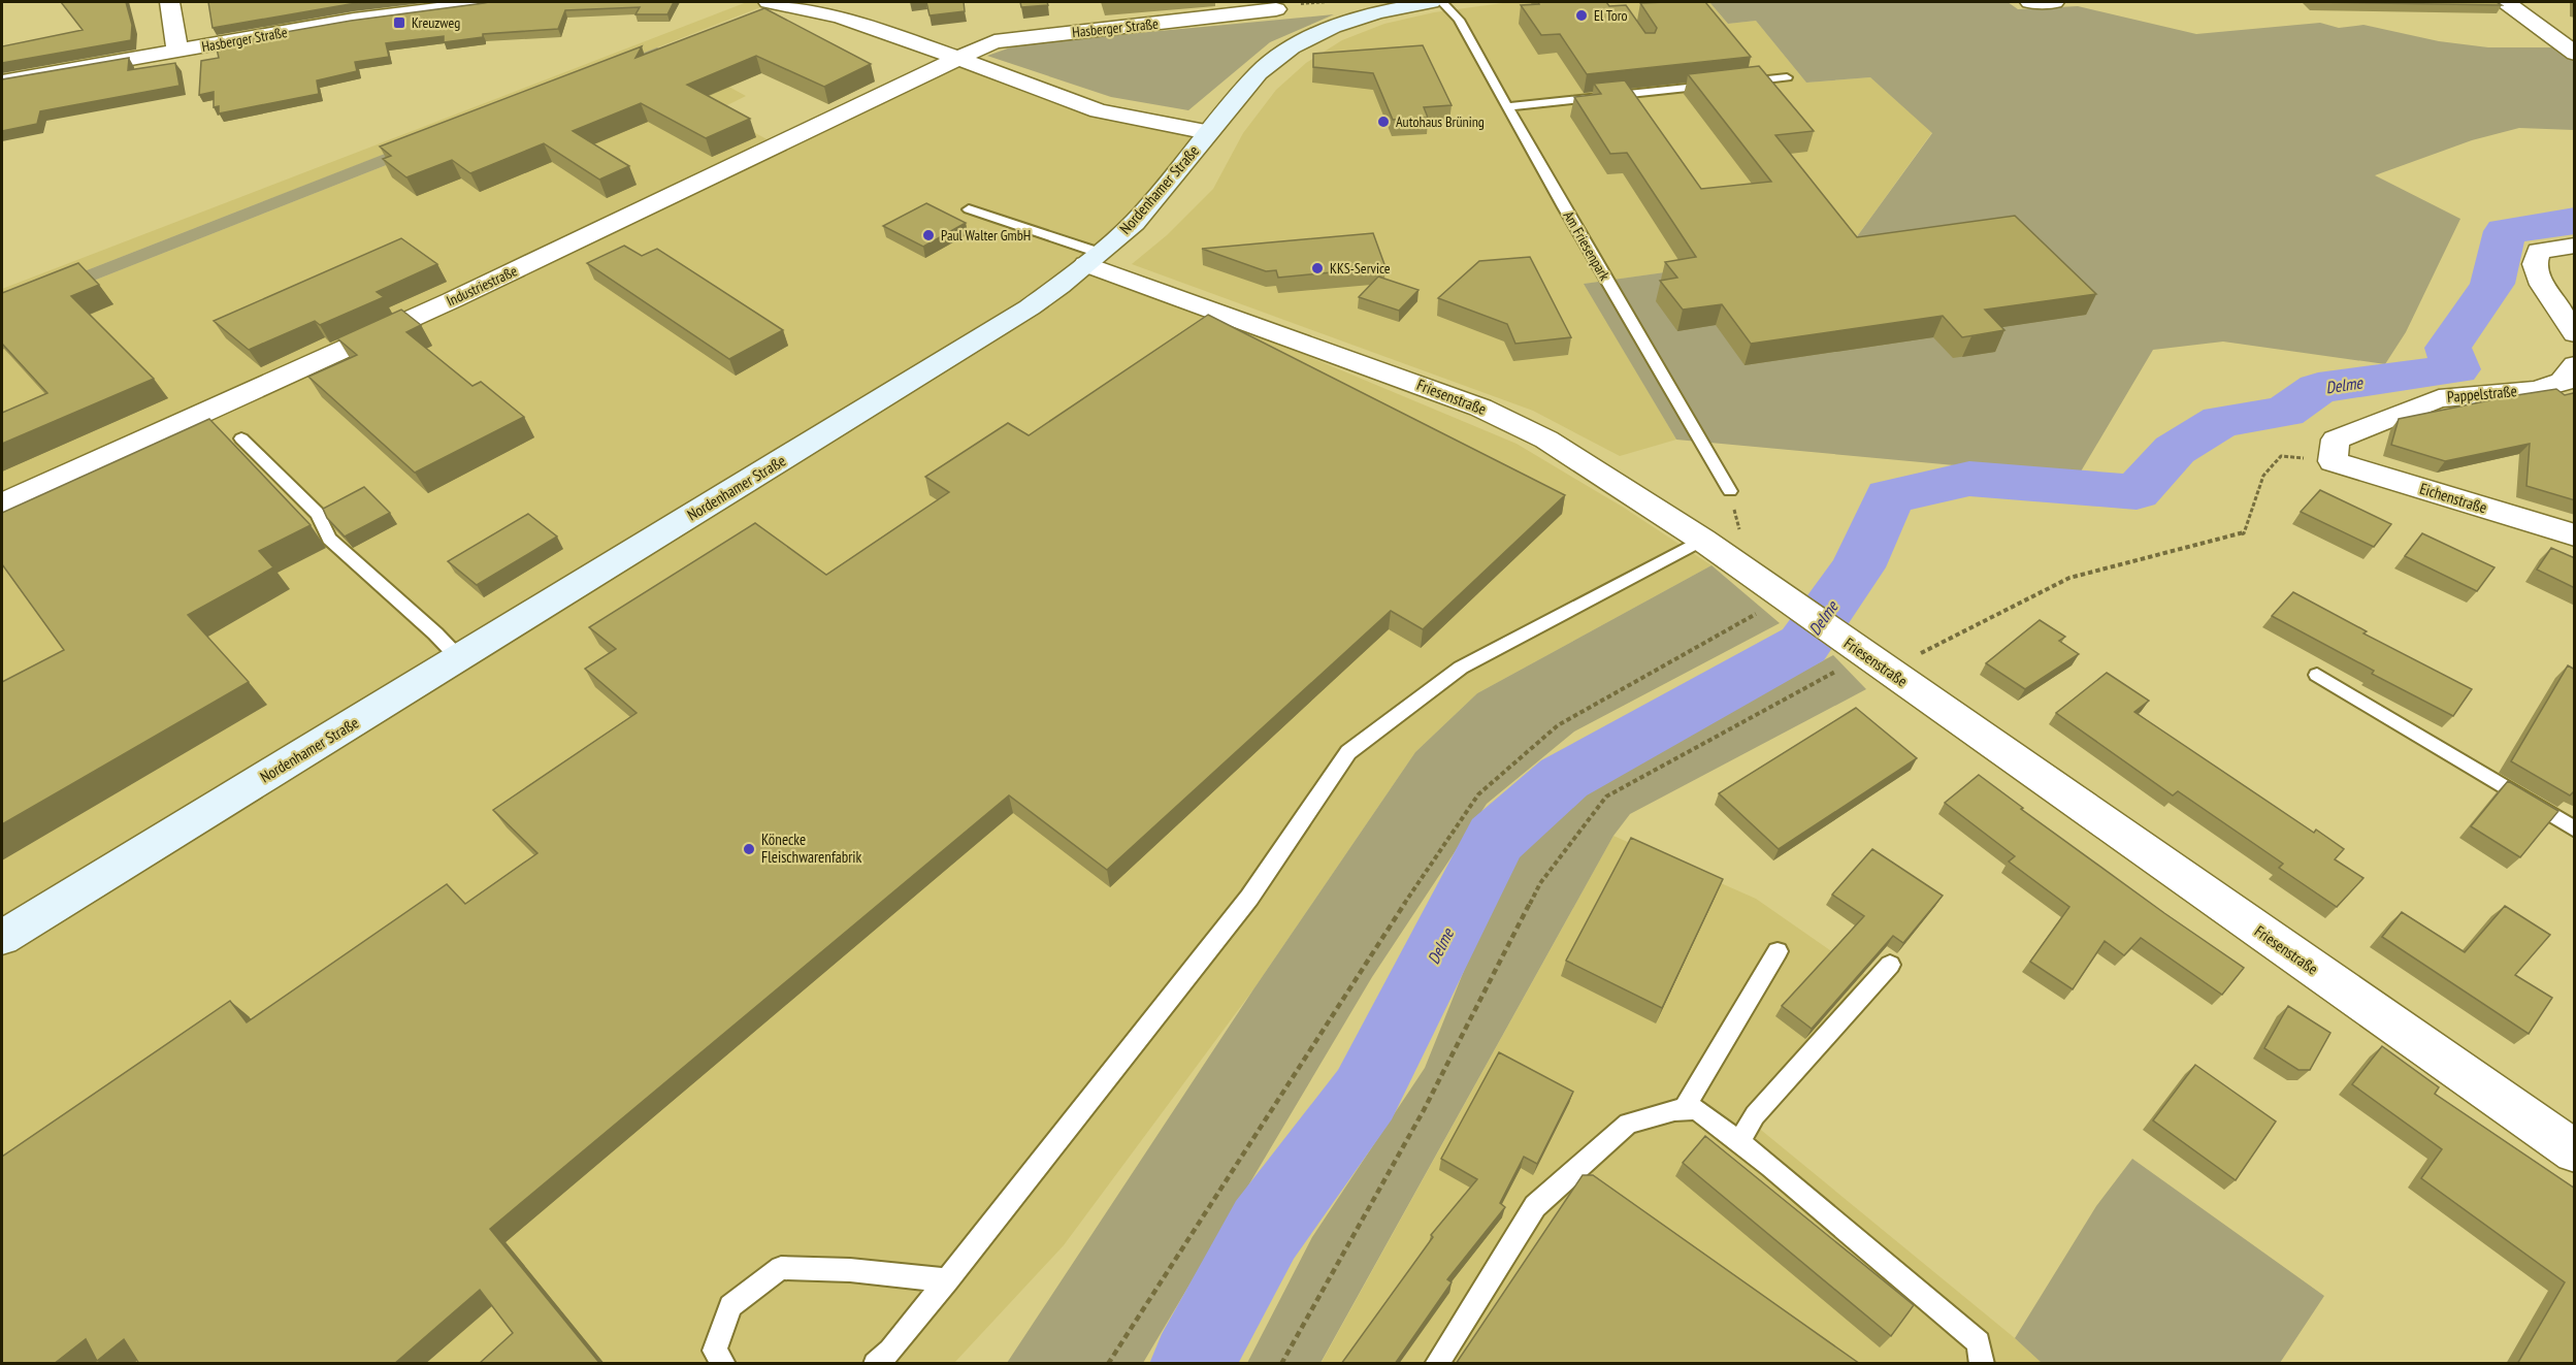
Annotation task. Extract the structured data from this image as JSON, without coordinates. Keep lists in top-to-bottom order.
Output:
{
  "streets": {
    "street": [
      "Hasberger Straße",
      "Nordenhamer Straße",
      "Industriestraße",
      "Pappelstraße",
      "Friesenstraße",
      "Eichenstraße"
    ],
    "lane": ["Am Friesenpark"]
  },
  "crossings": [
    ["Hasberger Straße", "Industriestraße"],
    ["Nordenhamer Straße", "Friesenstraße"],
    ["Pappelstraße", "Eichenstraße"]
  ],
  "water": ["Delme"],
  "places": {
    "other": [
      "El Toro",
      "Autohaus Brüning",
      "Paul Walter GmbH",
      "KKS-Service",
      "Könecke Fleischwarenfabrik"
    ],
    "transit": ["Kreuzweg"]
  }
}
